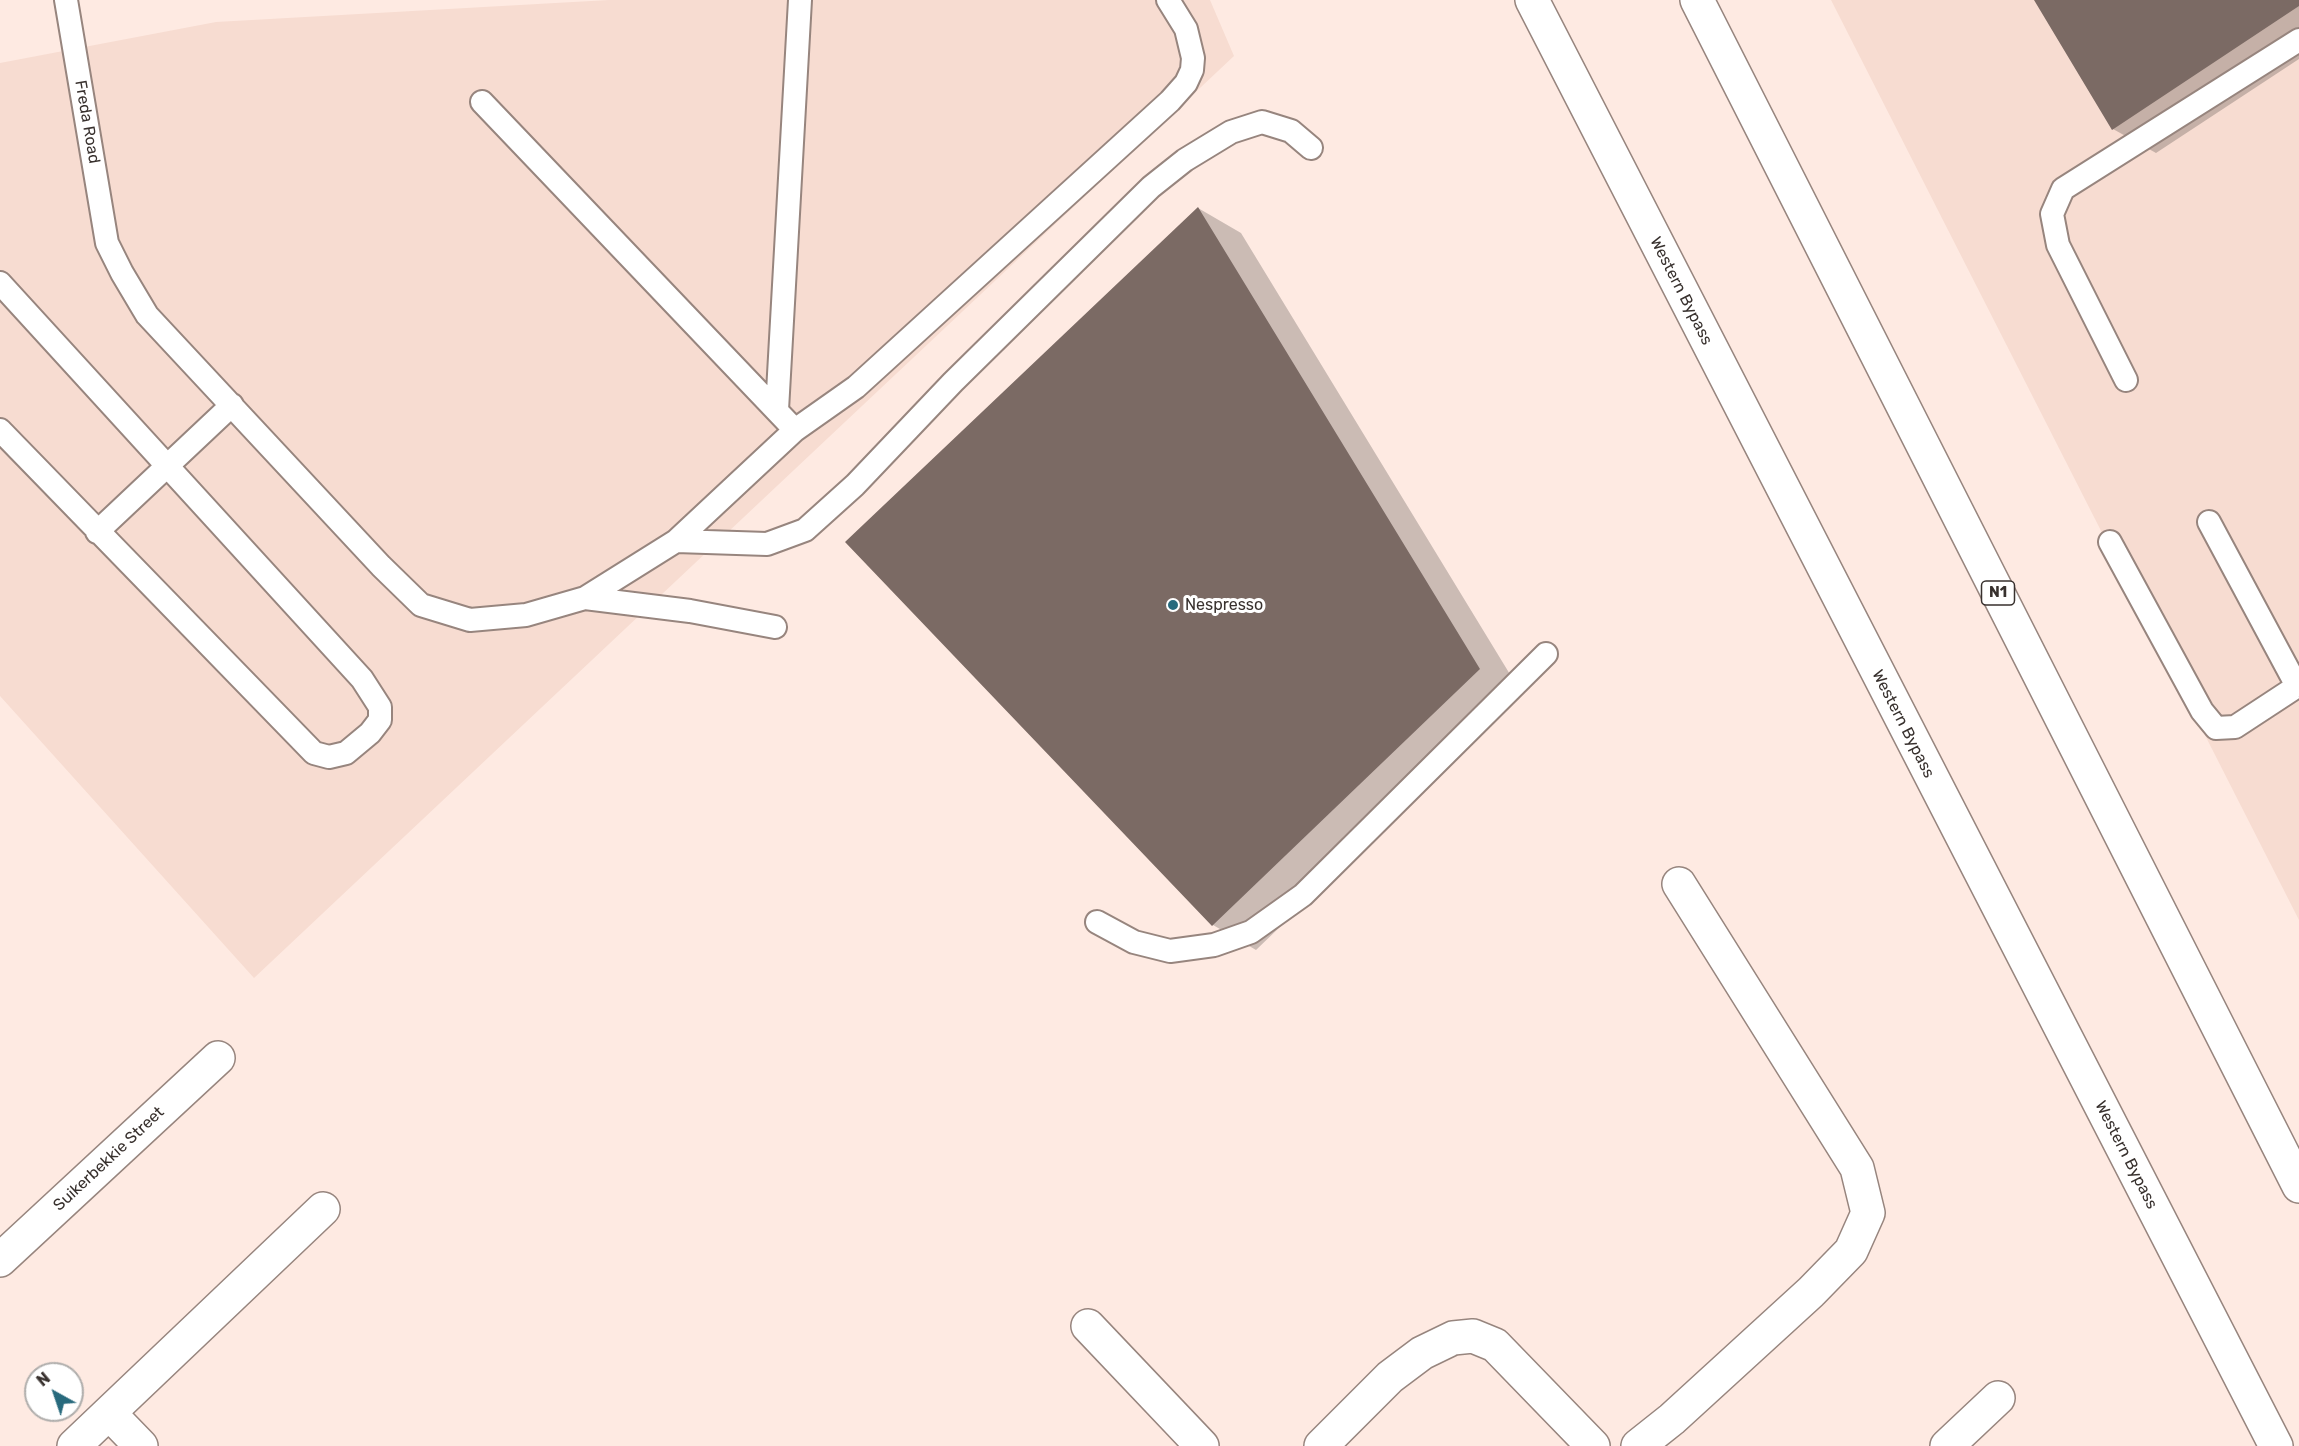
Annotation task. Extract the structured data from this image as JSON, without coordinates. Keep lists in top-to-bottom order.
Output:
{
  "streets": {
    "main road": ["Western Bypass", "N1", "Suikerbekkie Street"],
    "lane": ["Freda Road"]
  },
  "places": ["Nespresso"],
  "north": "top left"
}
